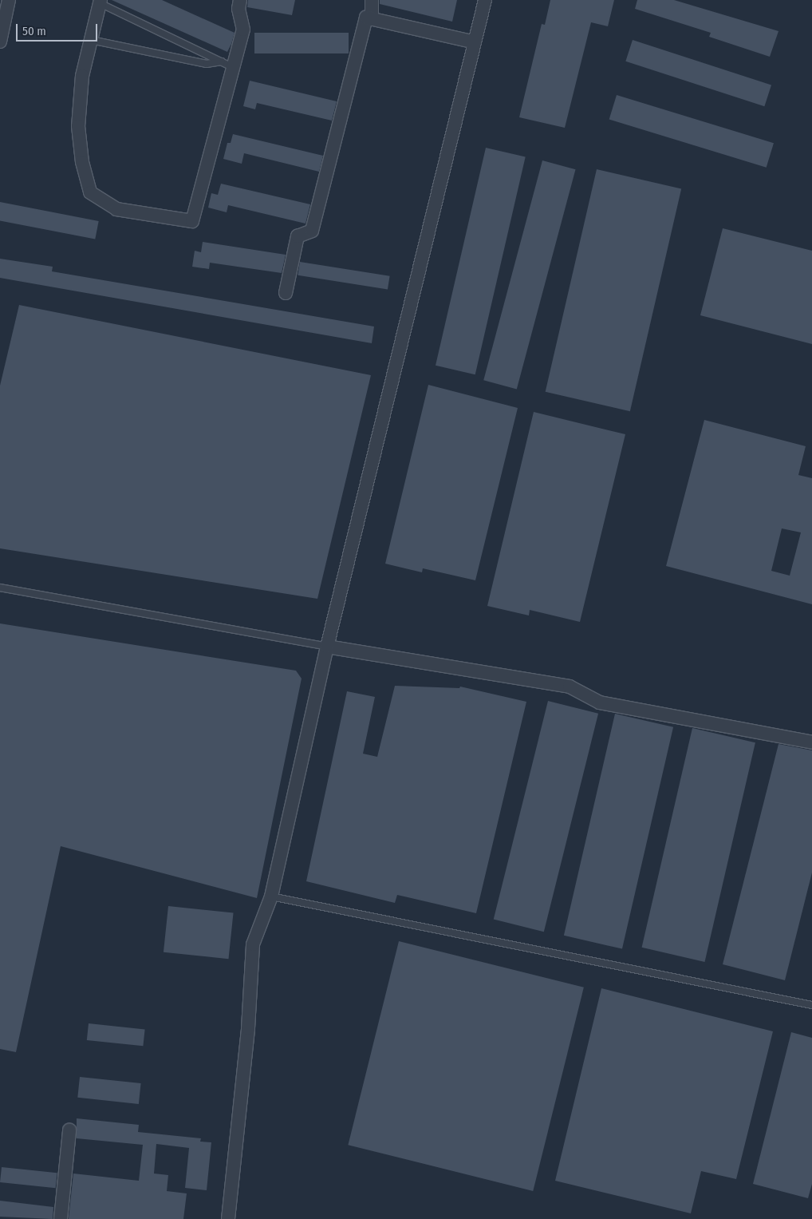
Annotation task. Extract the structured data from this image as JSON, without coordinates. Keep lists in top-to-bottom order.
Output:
{
  "scale_bar": "50 m"
}
